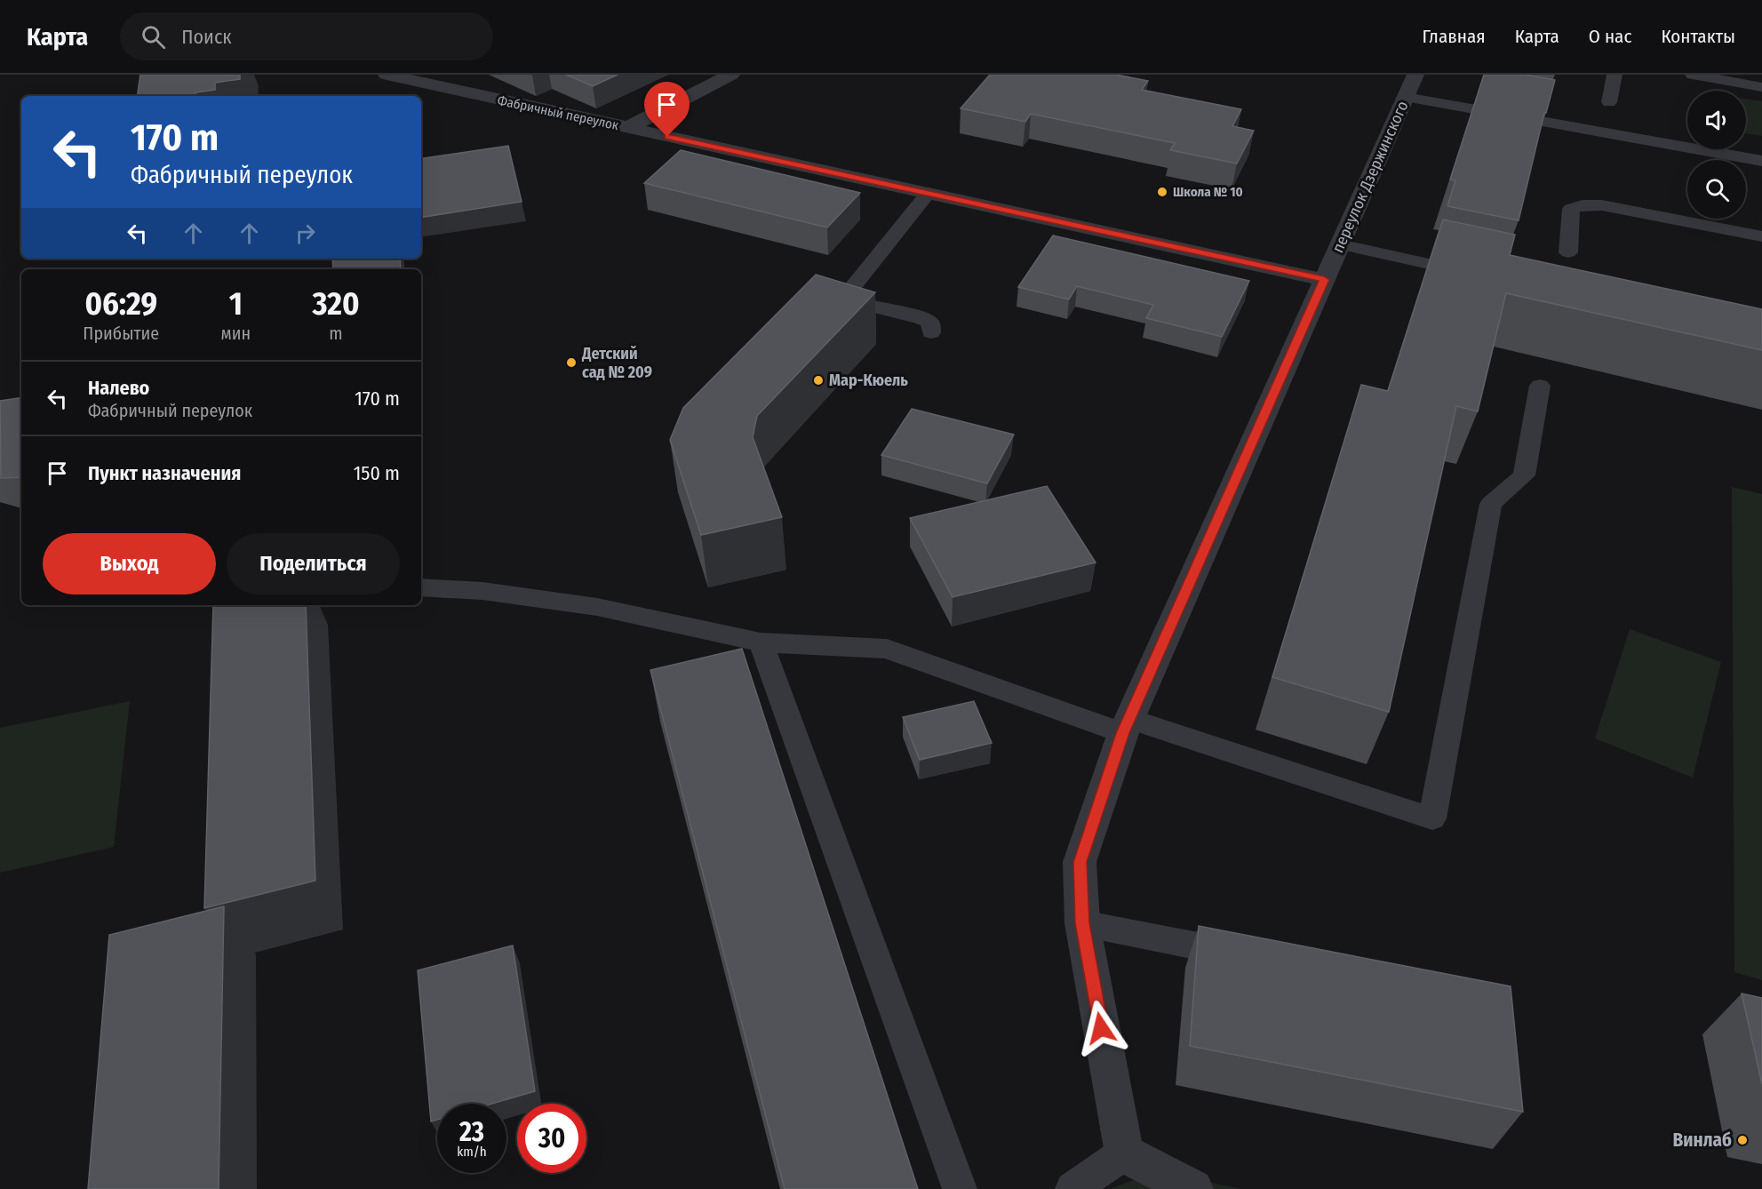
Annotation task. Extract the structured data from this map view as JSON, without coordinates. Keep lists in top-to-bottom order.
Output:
{
  "streets": {
    "street": ["Фабричный переулок", "переулок Дзержинского"]
  },
  "crossings": [
    ["Фабричный переулок", "переулок Дзержинского"]
  ],
  "places": [
    "Школа № 10",
    "Детский сад № 209",
    "Мар-Кюель",
    "Винлаб"
  ],
  "page": {
    "header": "Карта",
    "search": "Поиск",
    "nav": [
      "Главная",
      "Карта",
      "О нас",
      "Контакты"
    ],
    "turn": ["170 m", "Фабричный переулок"],
    "eta": [
      "06:29",
      "Прибытие",
      "1",
      "мин",
      "320",
      "m"
    ],
    "list": [
      {
        "name": "Налево",
        "note": "Фабричный переулок",
        "value": "170 m"
      },
      {
        "name": "Пункт назначения",
        "value": "150 m"
      }
    ],
    "buttons": ["Выход", "Поделиться"],
    "speed": "23 km/h",
    "limit": "30"
  }
}
